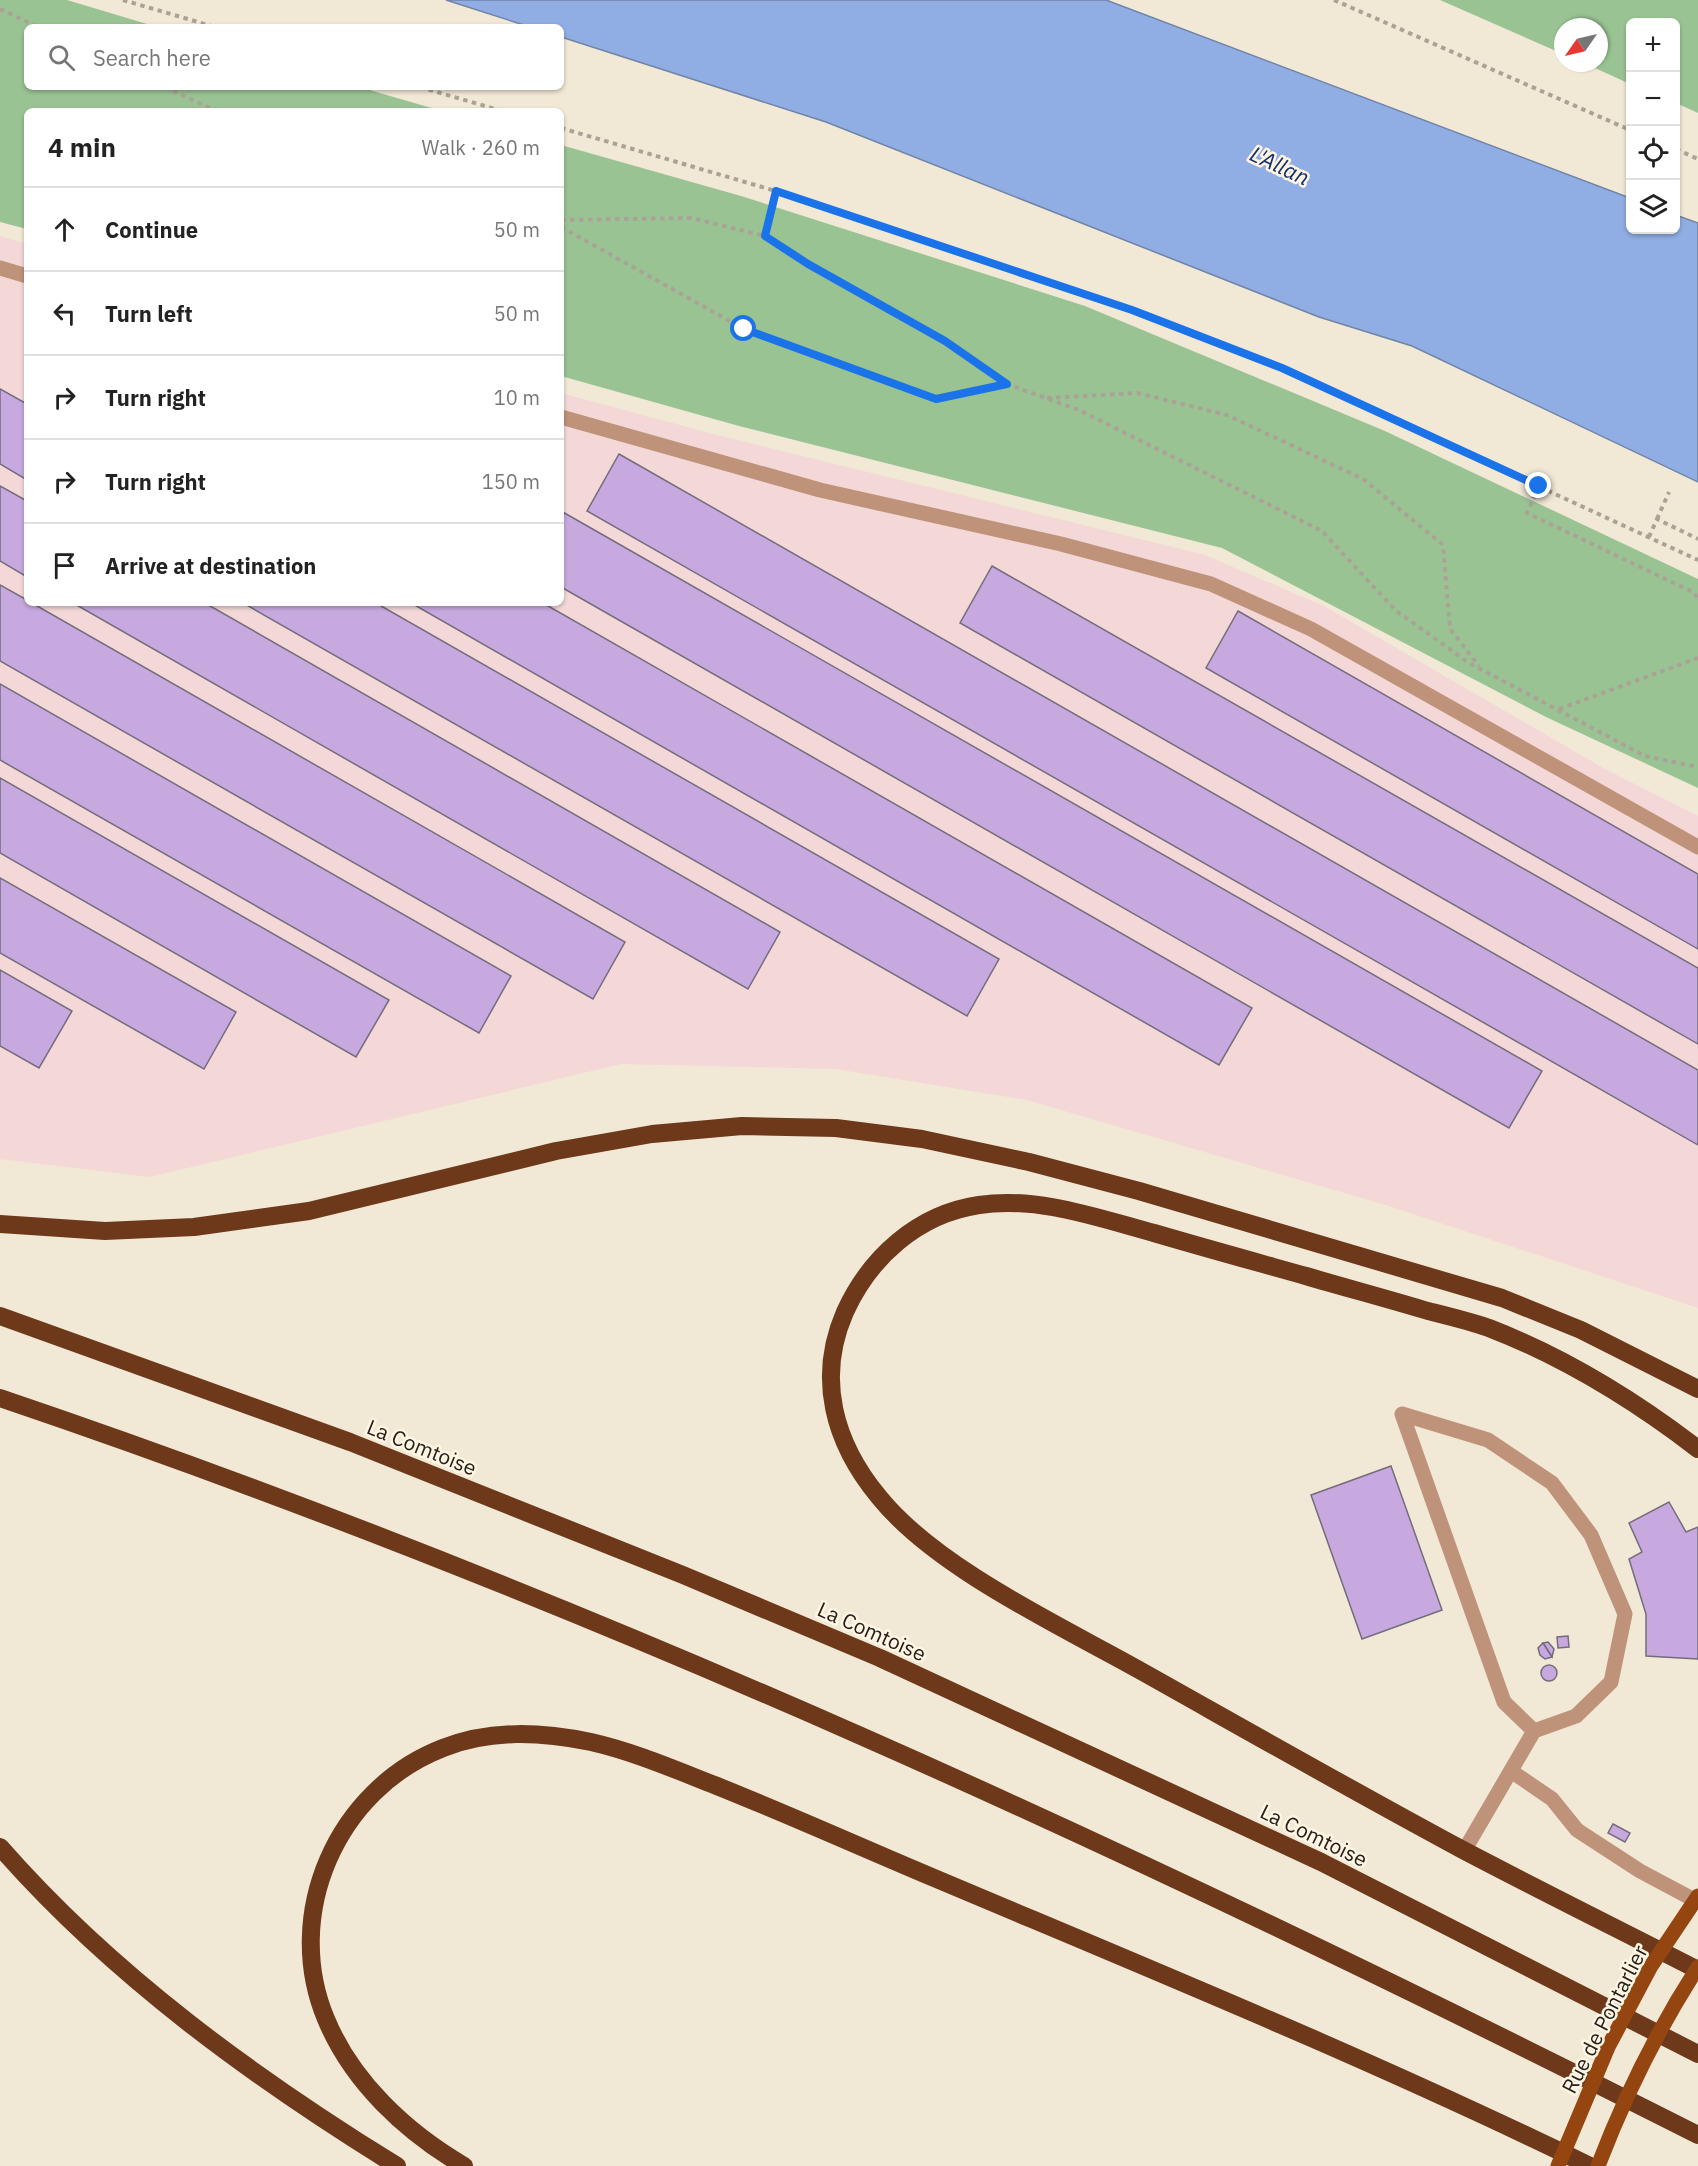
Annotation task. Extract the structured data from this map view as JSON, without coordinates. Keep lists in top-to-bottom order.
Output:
{
  "streets": {
    "highway": ["La Comtoise"],
    "main road": ["Rue de Pontarlier"]
  },
  "water": ["L'Allan"],
  "north": "bottom left",
  "page": {
    "map_buttons": ["+", "−"],
    "search": "Search here",
    "heading": ["4 min", "Walk · 260 m"],
    "list": [
      ["Continue", "50 m"],
      ["Turn left", "50 m"],
      ["Turn right", "10 m"],
      ["Turn right", "150 m"],
      "Arrive at destination"
    ]
  }
}
